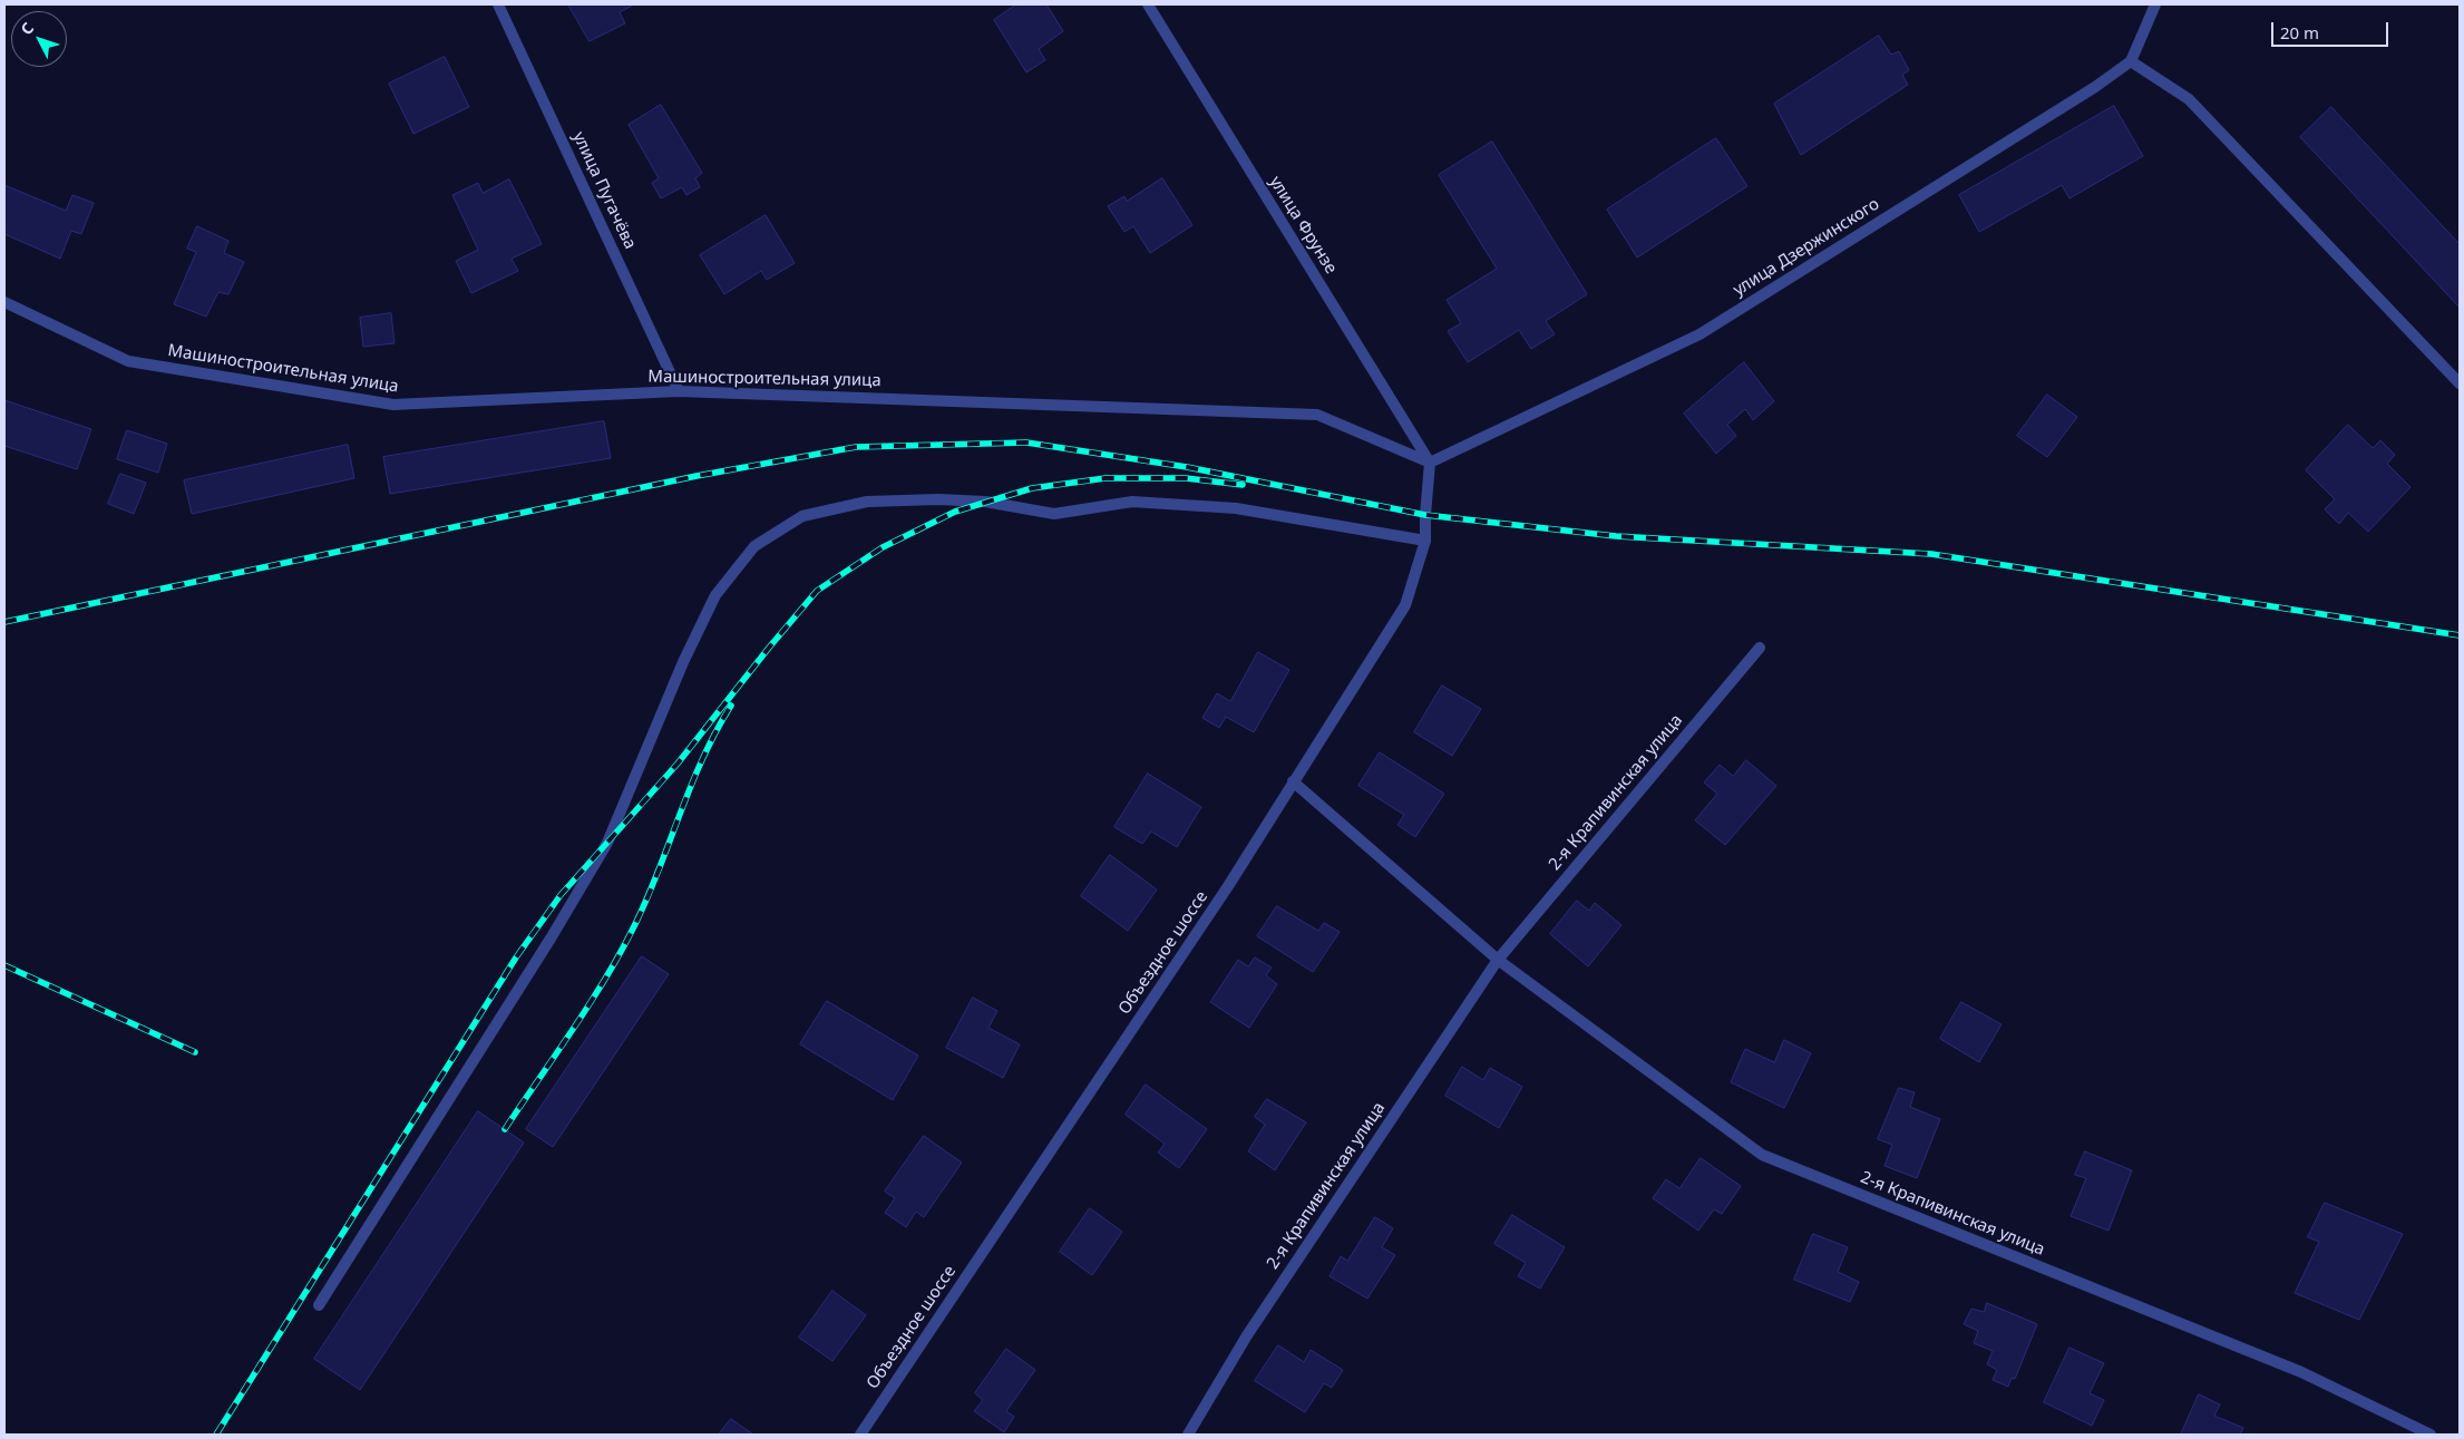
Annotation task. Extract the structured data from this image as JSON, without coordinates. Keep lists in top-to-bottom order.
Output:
{
  "streets": {
    "street": [
      "улица Пугачёва",
      "улица Фрунзе",
      "улица Дзержинского",
      "Машиностроительная улица",
      "2-я Крапивинская улица",
      "Объездное шоссе"
    ]
  },
  "crossings": [
    ["улица Пугачёва", "Машиностроительная улица"],
    ["улица Фрунзе", "улица Дзержинского"],
    ["улица Фрунзе", "Машиностроительная улица"],
    ["улица Фрунзе", "Объездное шоссе"],
    ["улица Дзержинского", "Машиностроительная улица"],
    ["улица Дзержинского", "Объездное шоссе"],
    ["Машиностроительная улица", "Объездное шоссе"],
    ["2-я Крапивинская улица", "Объездное шоссе"]
  ],
  "scale_bar": "20 m",
  "north": "top left"
}
